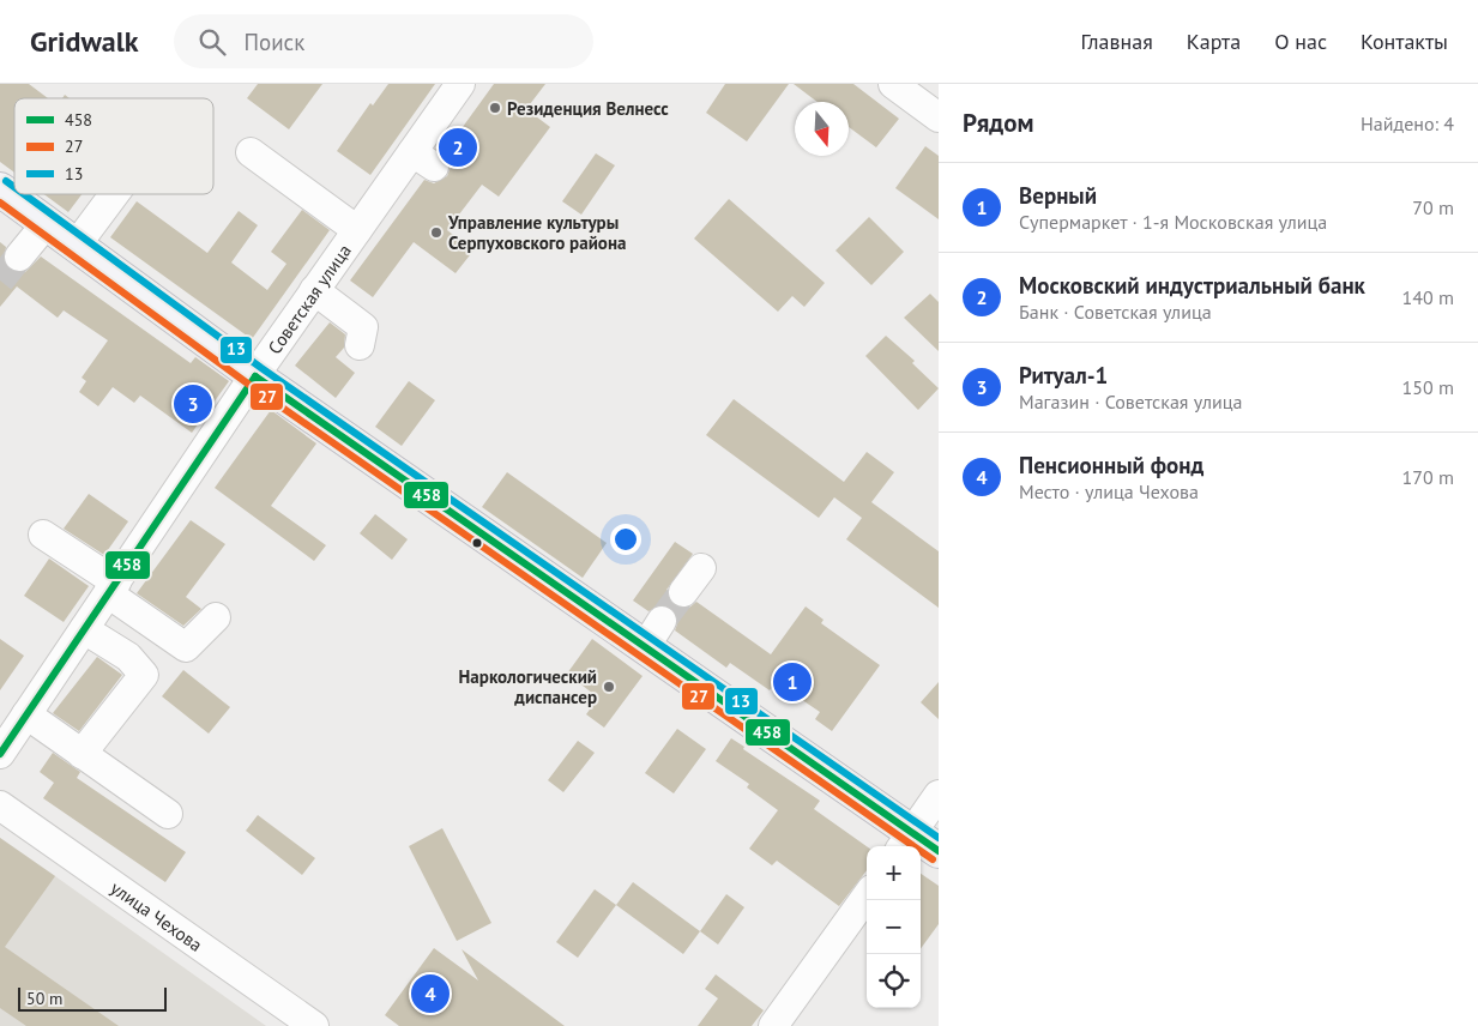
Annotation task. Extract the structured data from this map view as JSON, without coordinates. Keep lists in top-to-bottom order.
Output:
{
  "streets": {
    "street": ["Советская улица", "улица Чехова"]
  },
  "places": ["Резиденция Велнесс", "Управление культуры Серпуховского района", "Наркологический диспансер"],
  "lines": ["transit line 13", "transit line 27", "transit line 458"],
  "legend": ["458", "27", "13"],
  "scale_bar": "50 m",
  "north": "bottom",
  "page": {
    "header": "Gridwalk",
    "search": "Поиск",
    "nav": [
      "Главная",
      "Карта",
      "О нас",
      "Контакты"
    ],
    "heading": ["Рядом", "Найдено: 4"],
    "pins": [
      "2",
      "3",
      "1",
      "4"
    ],
    "list": [
      {
        "mark": "1",
        "name": "Верный",
        "note": "Супермаркет · 1-я Московская улица",
        "value": "70 m"
      },
      {
        "mark": "2",
        "name": "Московский индустриальный банк",
        "note": "Банк · Советская улица",
        "value": "140 m"
      },
      {
        "mark": "3",
        "name": "Ритуал-1",
        "note": "Магазин · Советская улица",
        "value": "150 m"
      },
      {
        "mark": "4",
        "name": "Пенсионный фонд",
        "note": "Место · улица Чехова",
        "value": "170 m"
      }
    ],
    "map_buttons": ["+", "−"],
    "scale": "50 m"
  }
}
